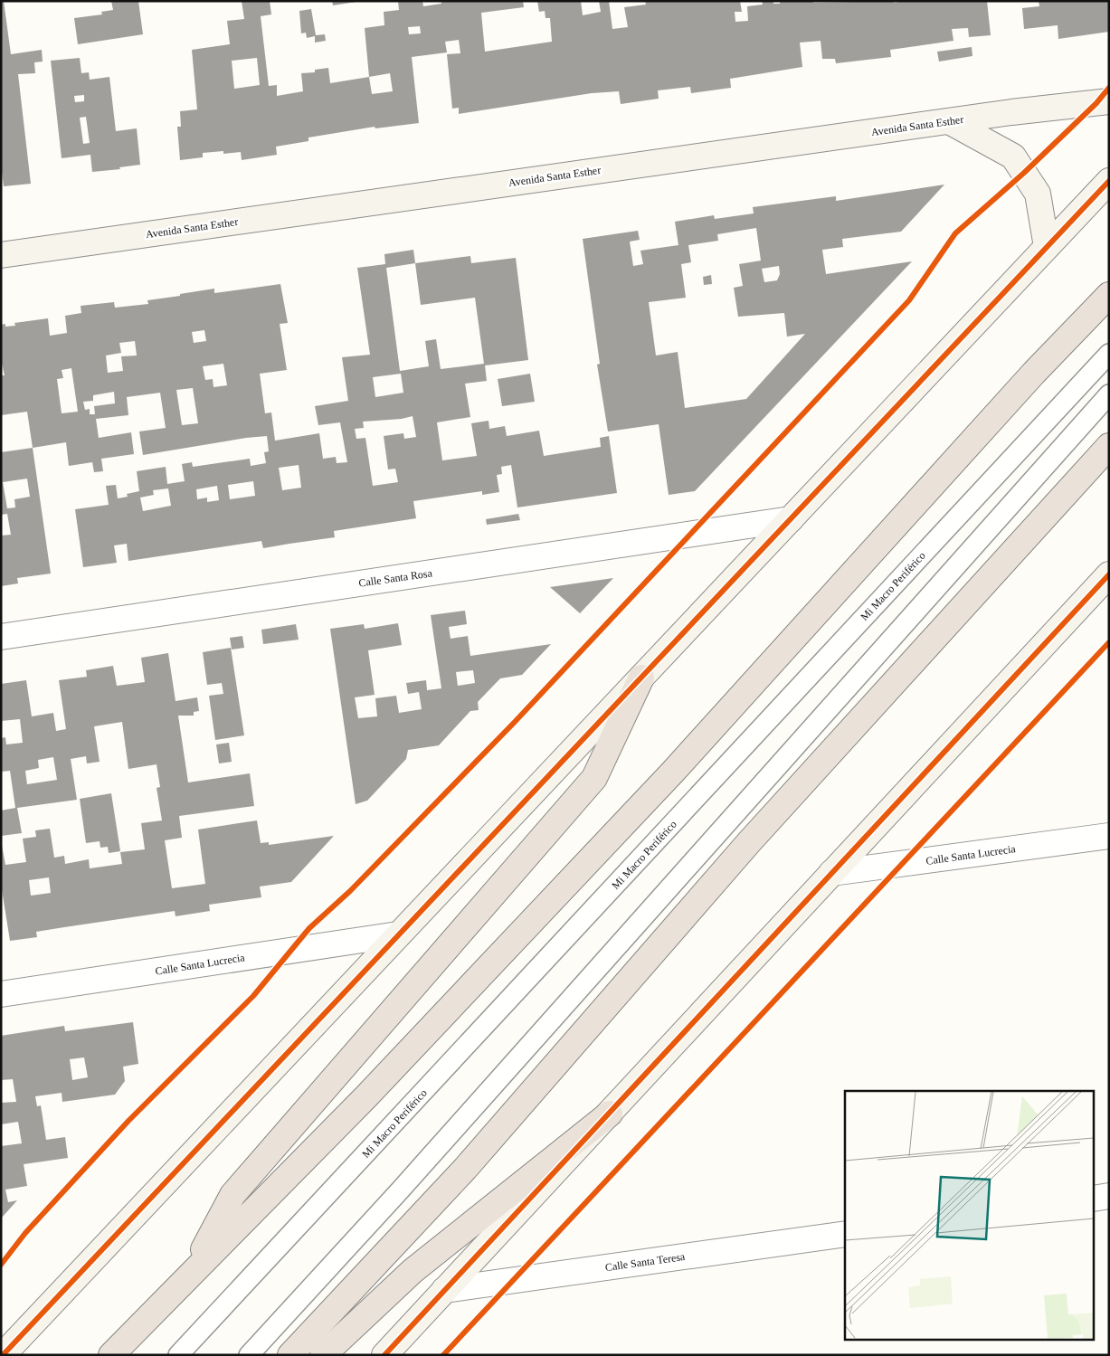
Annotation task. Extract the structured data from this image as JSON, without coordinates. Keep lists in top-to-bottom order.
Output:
{
  "streets": {
    "main road": ["Avenida Santa Esther"],
    "street": ["Calle Santa Rosa", "Calle Santa Lucrecia", "Calle Santa Teresa"],
    "lane": ["Mi Macro Periférico"]
  }
}
